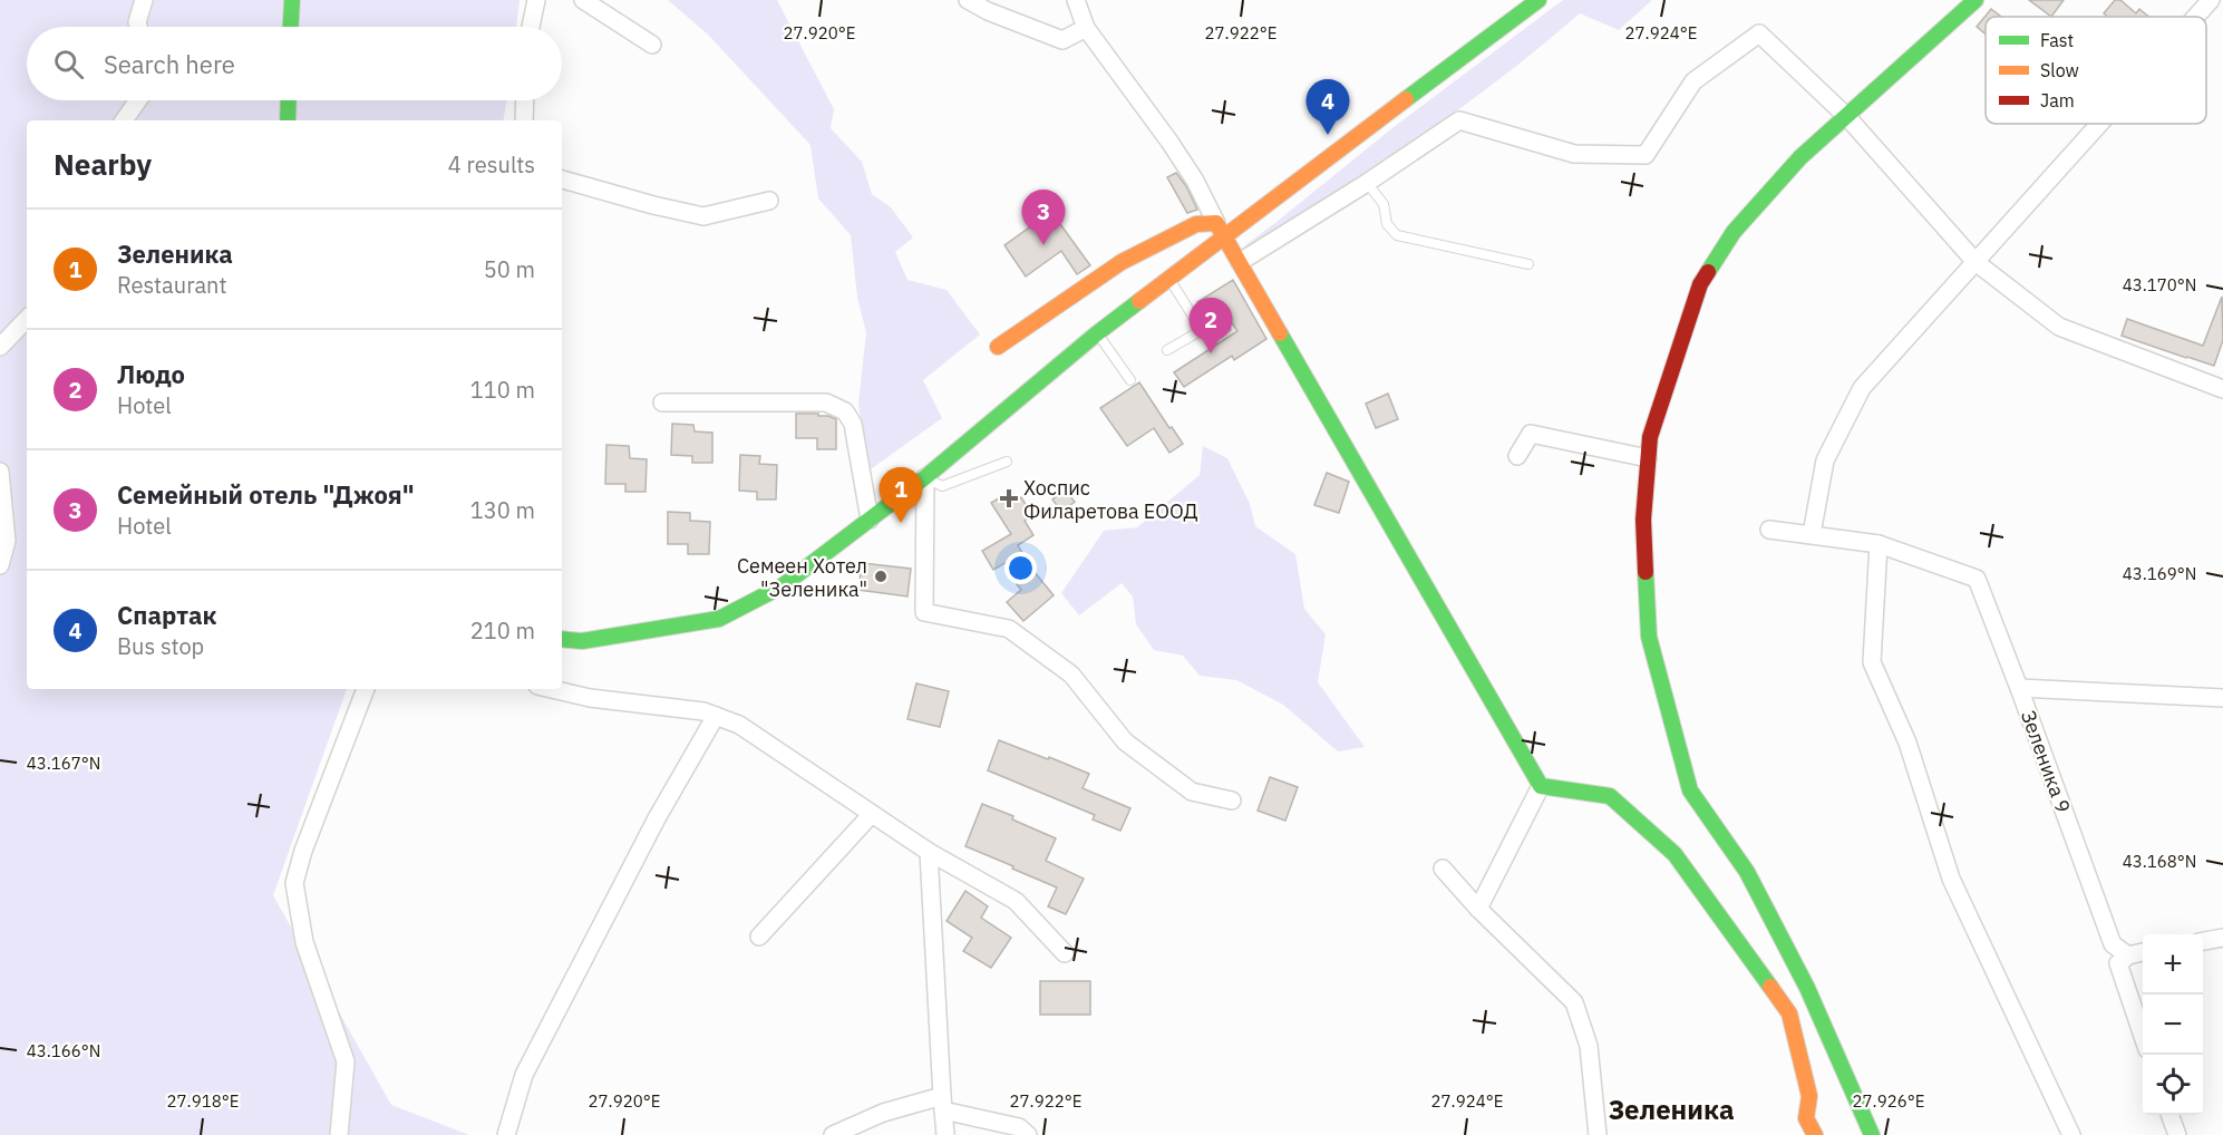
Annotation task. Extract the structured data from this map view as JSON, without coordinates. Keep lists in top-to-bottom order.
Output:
{
  "streets": {
    "street": ["Зеленика 9"]
  },
  "districts": ["Зеленика"],
  "places": {
    "health": ["Хоспис Филаретова ЕООД"],
    "other": ["Семеен Хотел \"Зеленика\""]
  },
  "legend": ["Fast", "Slow", "Jam"],
  "page": {
    "search": "Search here",
    "pins": [
      "4",
      "3",
      "2",
      "1"
    ],
    "heading": ["Nearby", "4 results"],
    "list": [
      {
        "mark": "1",
        "name": "Зеленика",
        "note": "Restaurant",
        "value": "50 m"
      },
      {
        "mark": "2",
        "name": "Людо",
        "note": "Hotel",
        "value": "110 m"
      },
      {
        "mark": "3",
        "name": "Семейный отель \"Джоя\"",
        "note": "Hotel",
        "value": "130 m"
      },
      {
        "mark": "4",
        "name": "Спартак",
        "note": "Bus stop",
        "value": "210 m"
      }
    ],
    "map_buttons": ["+", "−"]
  },
  "coordinates": [
    "27.920°E",
    "27.924°E",
    "27.922°E",
    "43.170°N",
    "43.169°N",
    "43.167°N",
    "43.168°N",
    "43.166°N",
    "27.918°E",
    "27.926°E"
  ]
}
